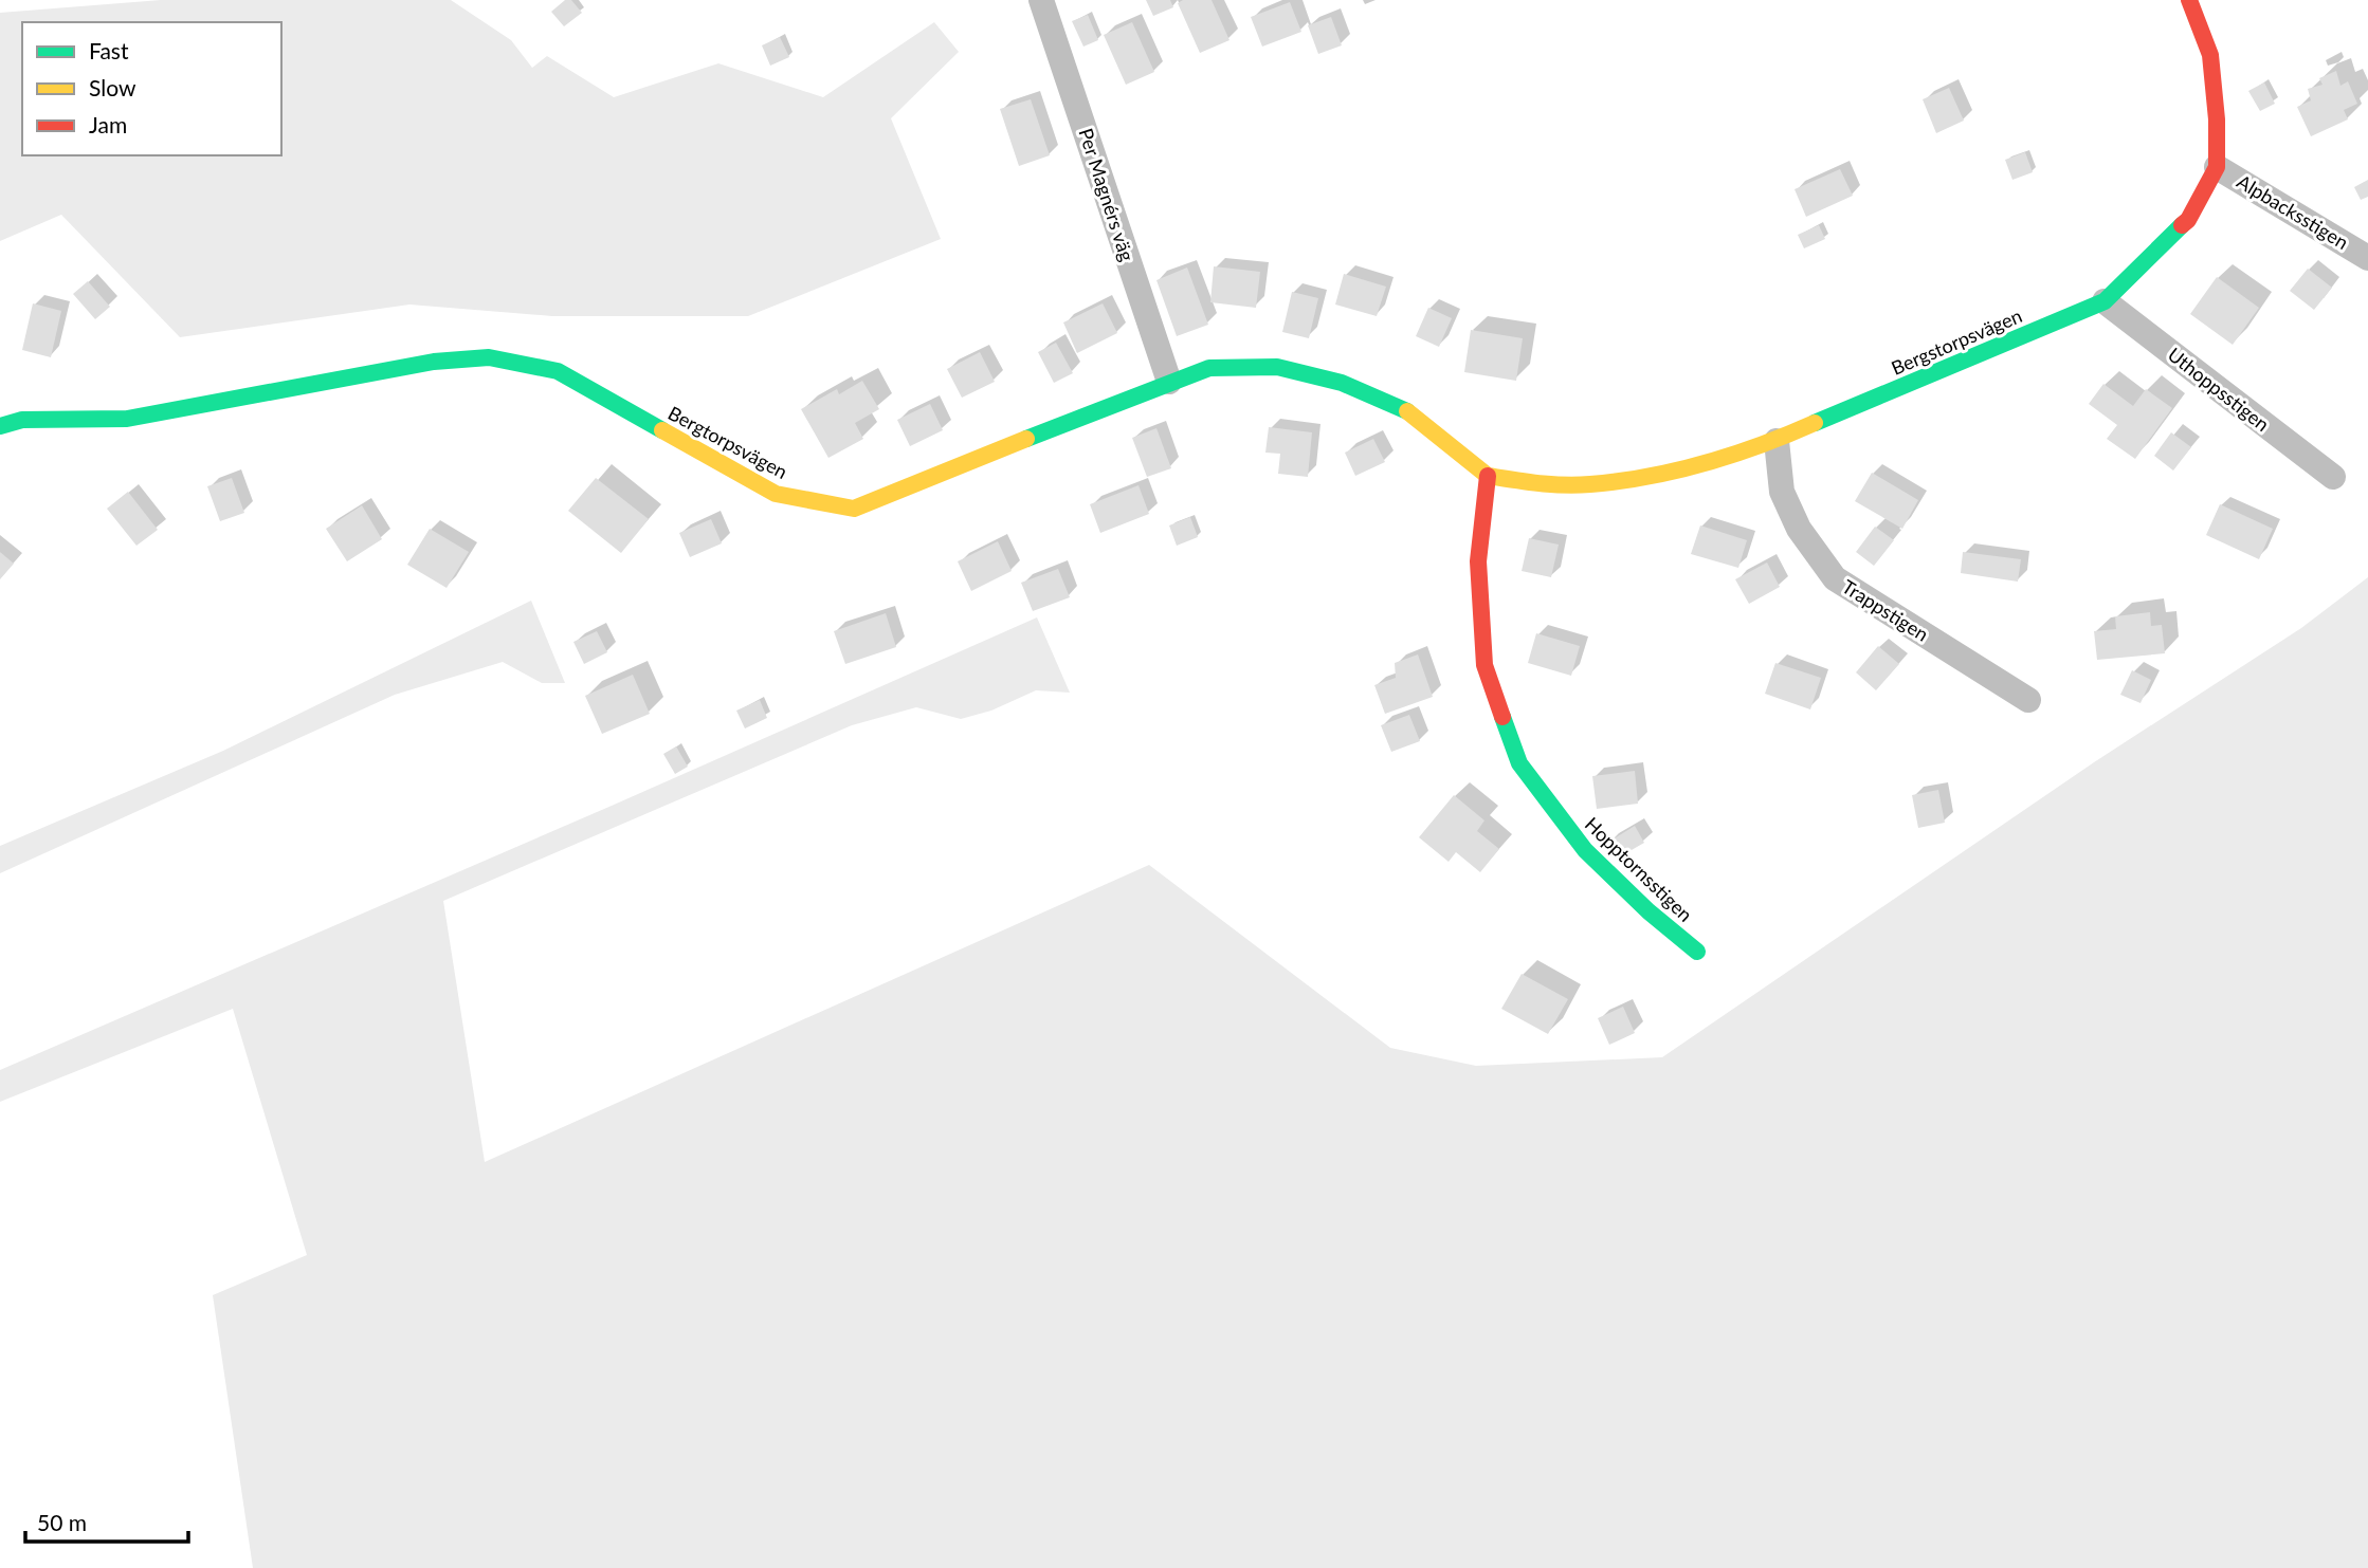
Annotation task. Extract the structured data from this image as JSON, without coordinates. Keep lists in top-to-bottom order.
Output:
{
  "streets": {
    "street": [
      "Per Magnérs väg",
      "Alpbacksstigen",
      "Bergstorpsvägen",
      "Uthoppsstigen",
      "Bergtorpsvägen",
      "Trappstigen",
      "Hopptornsstigen"
    ]
  },
  "crossings": [
    ["Per Magnérs väg", "Bergtorpsvägen"],
    ["Alpbacksstigen", "Bergstorpsvägen"],
    ["Bergstorpsvägen", "Uthoppsstigen"],
    ["Bergstorpsvägen", "Bergtorpsvägen"],
    ["Bergstorpsvägen", "Trappstigen"],
    ["Bergstorpsvägen", "Hopptornsstigen"],
    ["Bergtorpsvägen", "Hopptornsstigen"]
  ],
  "legend": ["Fast", "Slow", "Jam"],
  "scale_bar": "50 m"
}
